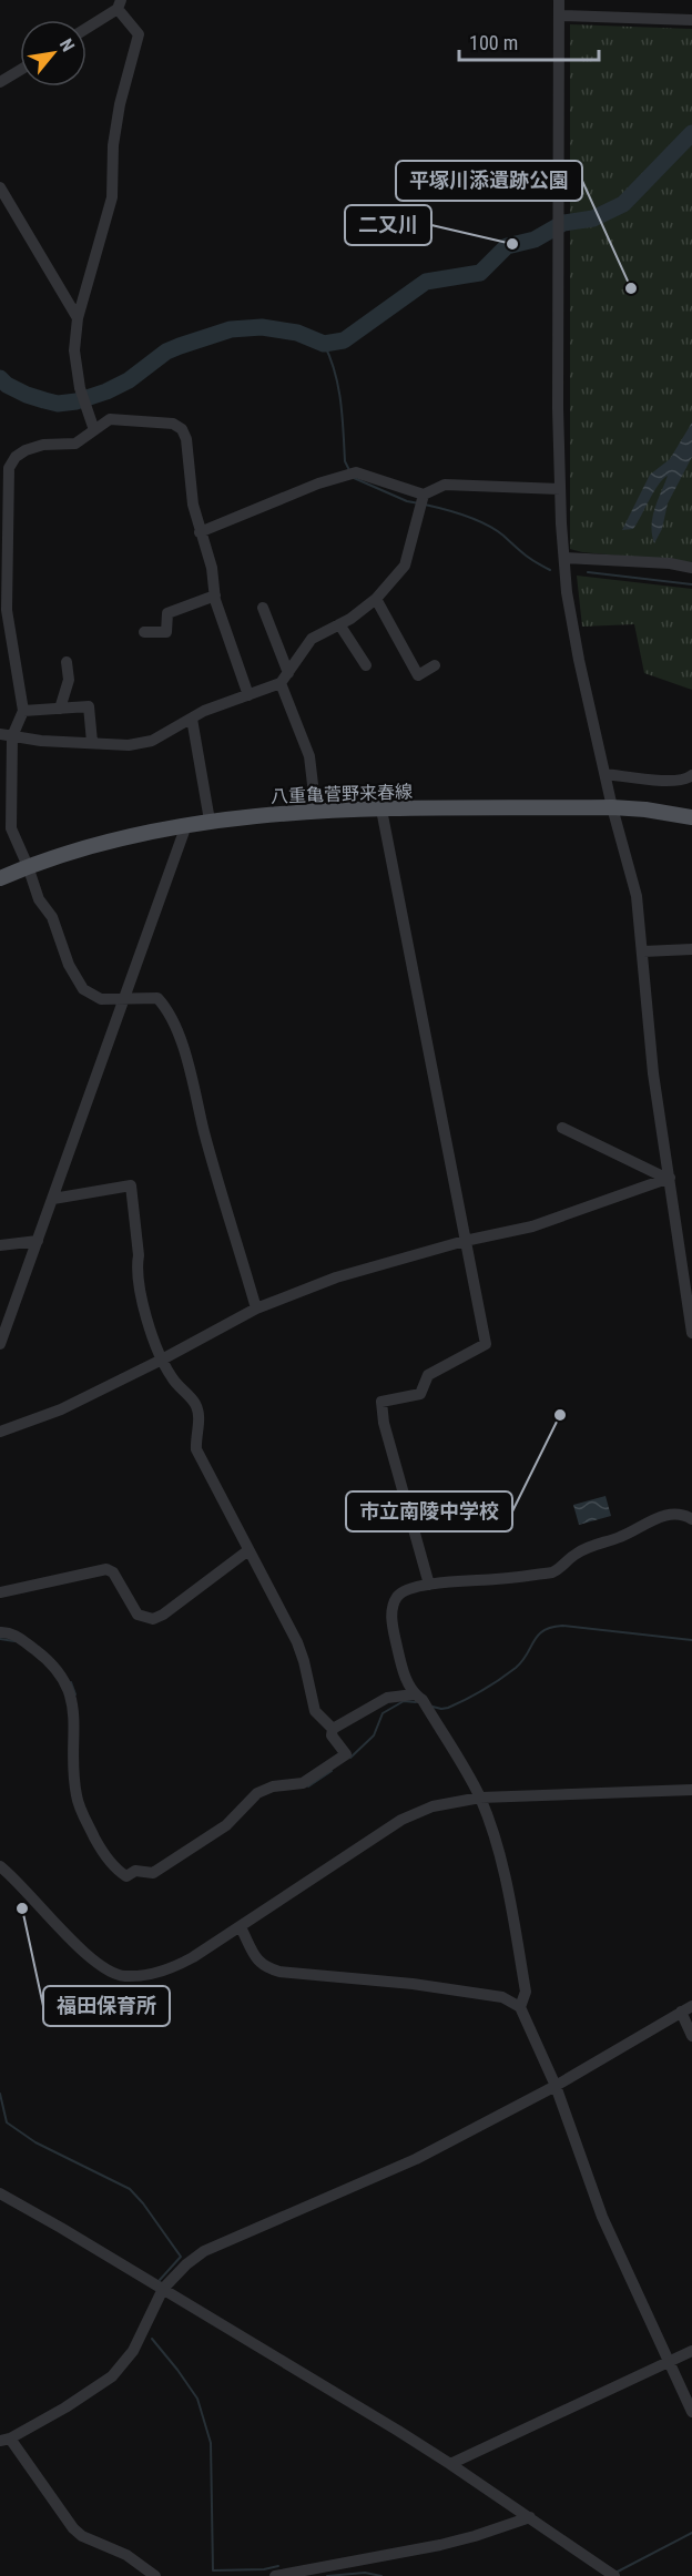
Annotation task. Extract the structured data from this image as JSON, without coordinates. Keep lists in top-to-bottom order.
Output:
{
  "streets": {
    "main road": ["八重亀菅野来春線"]
  },
  "places": [
    "二又川",
    "平塚川添遺跡公園",
    "市立南陵中学校",
    "福田保育所"
  ],
  "scale_bar": "100 m",
  "north": "top right"
}
